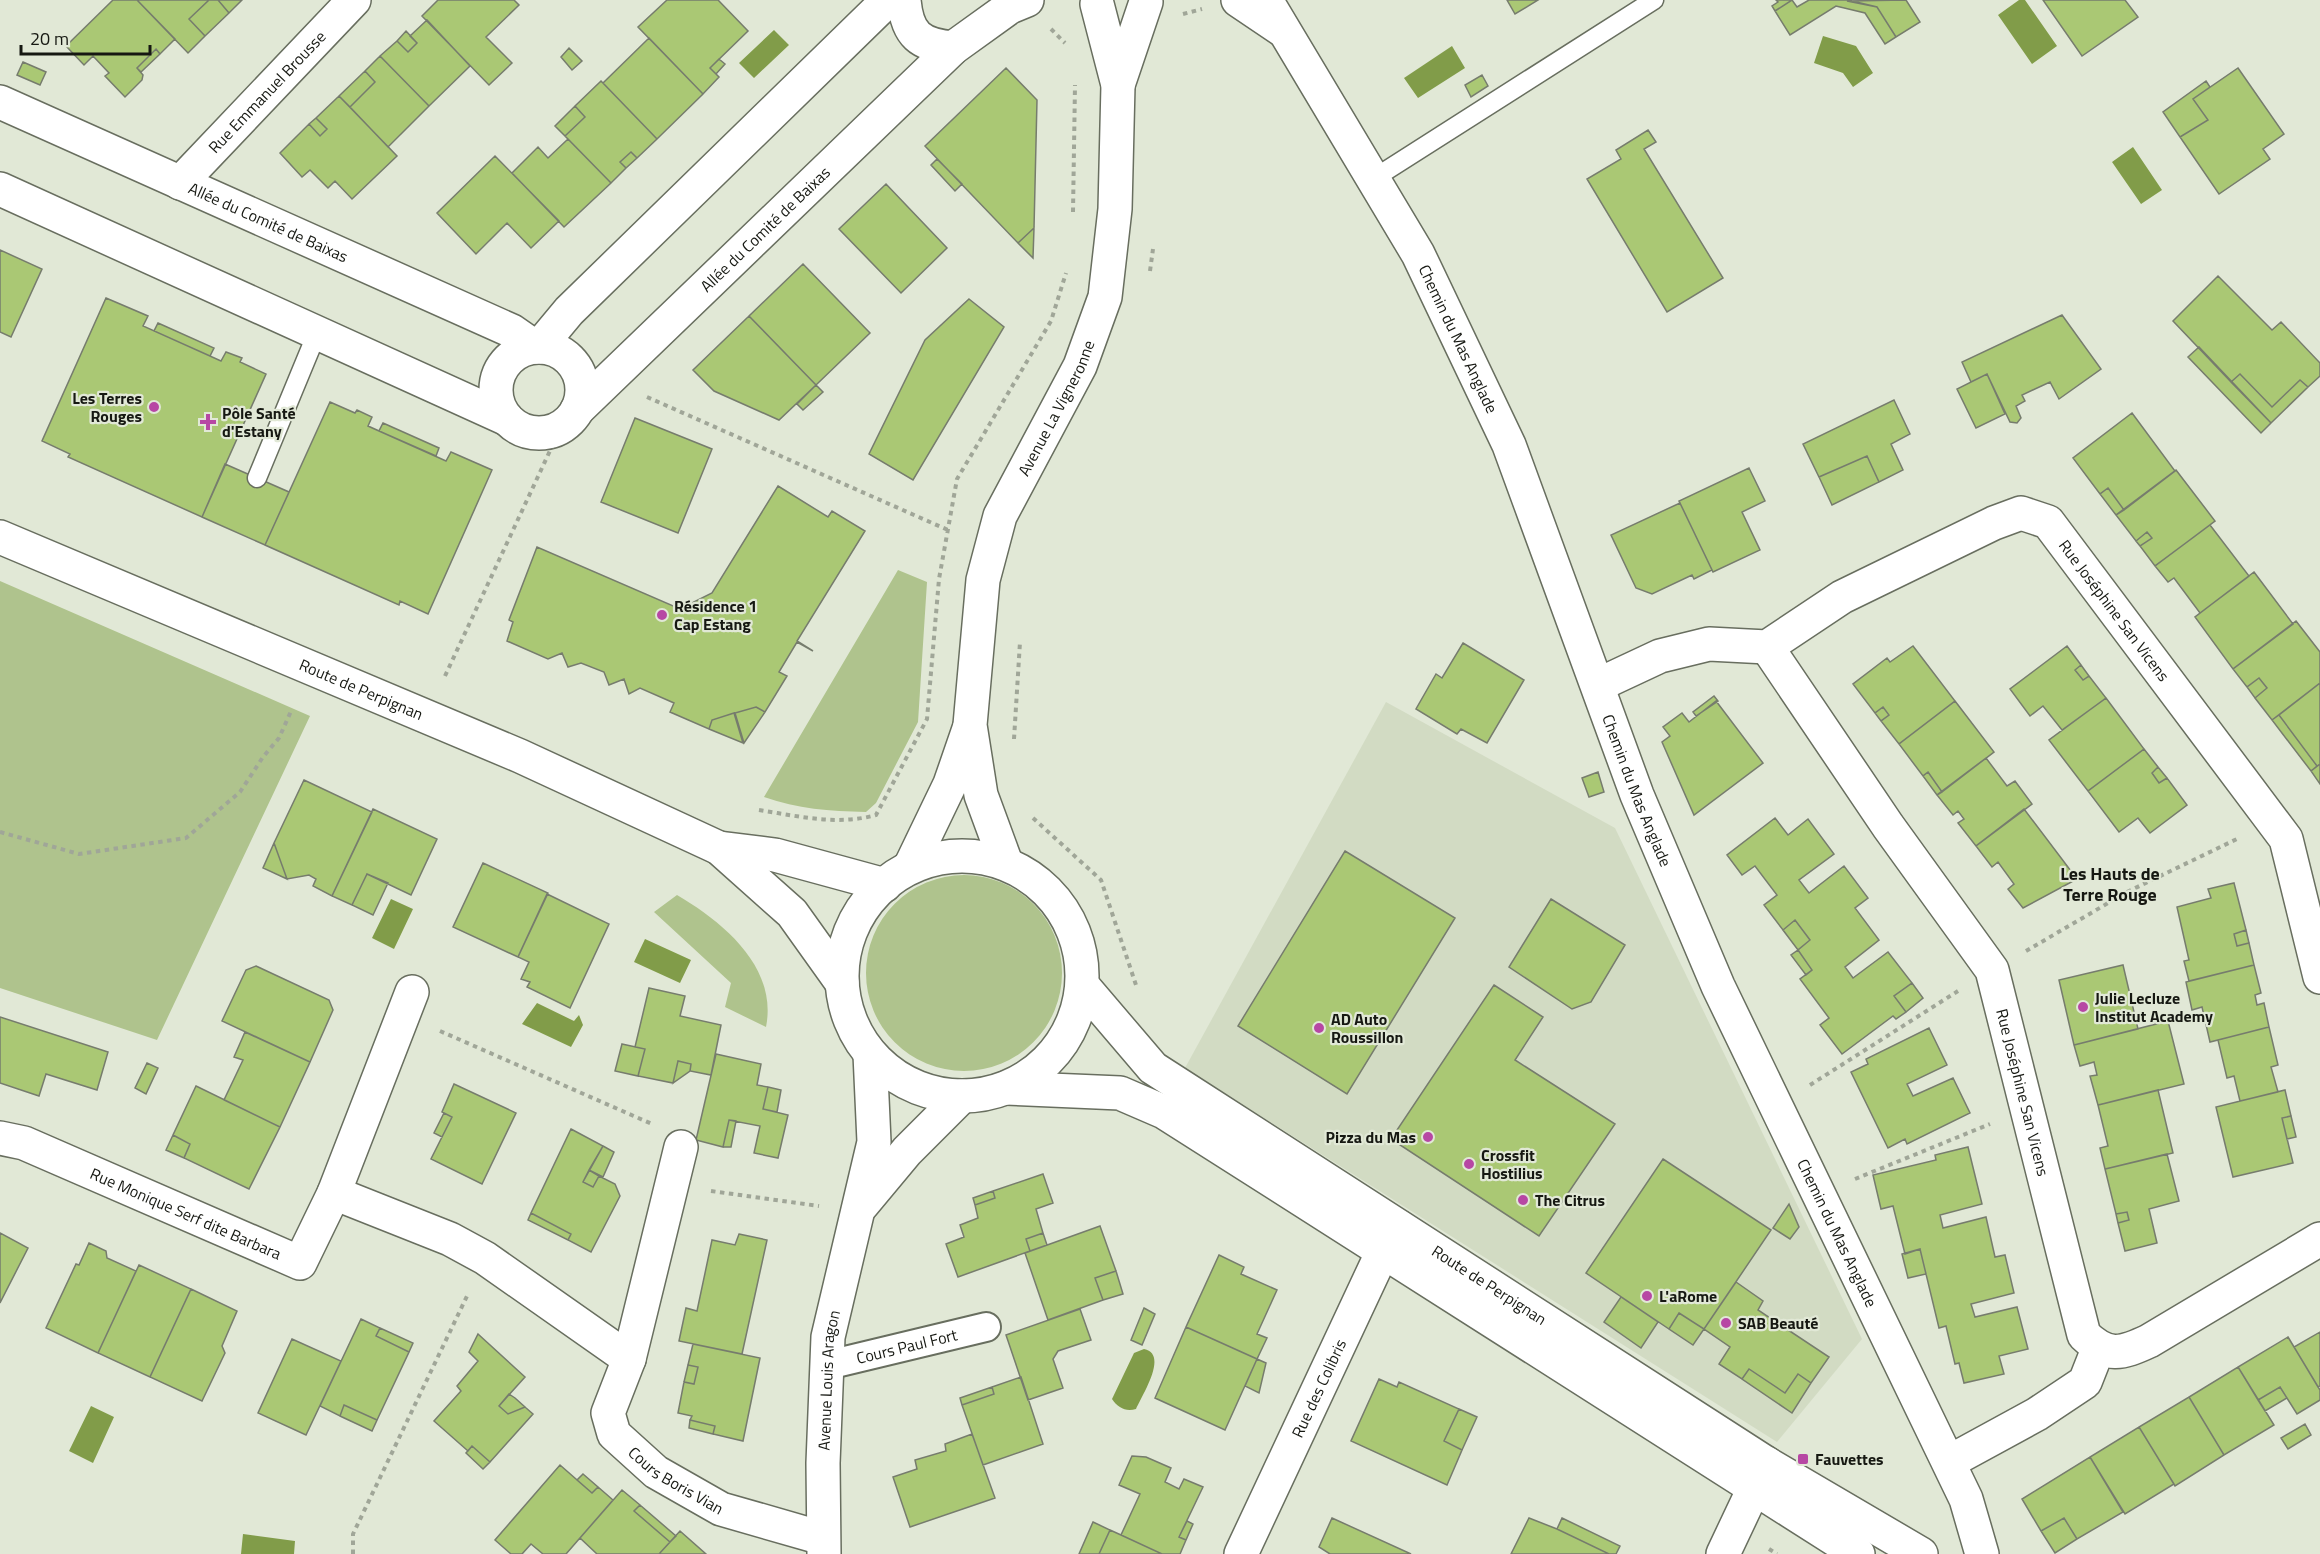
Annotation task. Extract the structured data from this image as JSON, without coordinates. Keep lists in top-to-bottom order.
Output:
{
  "streets": {
    "street": [
      "Rue Emmanuel Brousse",
      "Allée du Comité de Baixas",
      "Chemin du Mas Anglade",
      "Avenue La Vigneronne",
      "Rue Joséphine San Vicens",
      "Route de Perpignan",
      "Rue Monique Serf dite Barbara",
      "Cours Paul Fort",
      "Avenue Louis Aragon",
      "Rue des Colibris",
      "Cours Boris Vian"
    ]
  },
  "crossings": [
    ["Rue Emmanuel Brousse", "Allée du Comité de Baixas"],
    ["Avenue La Vigneronne", "Route de Perpignan"],
    ["Route de Perpignan", "Rue des Colibris"],
    ["Cours Paul Fort", "Avenue Louis Aragon"],
    ["Avenue Louis Aragon", "Cours Boris Vian"]
  ],
  "districts": ["Les Hauts de Terre Rouge"],
  "places": {
    "other": [
      "Les Terres Rouges",
      "Résidence 1 Cap Estang",
      "Julie Lecluze Institut Academy",
      "AD Auto Roussillon",
      "Pizza du Mas",
      "Crossfit Hostilius",
      "The Citrus",
      "L'aRome",
      "SAB Beauté"
    ],
    "health": ["Pôle Santé d'Estany"],
    "transit": ["Fauvettes"]
  },
  "scale_bar": "20 m"
}
